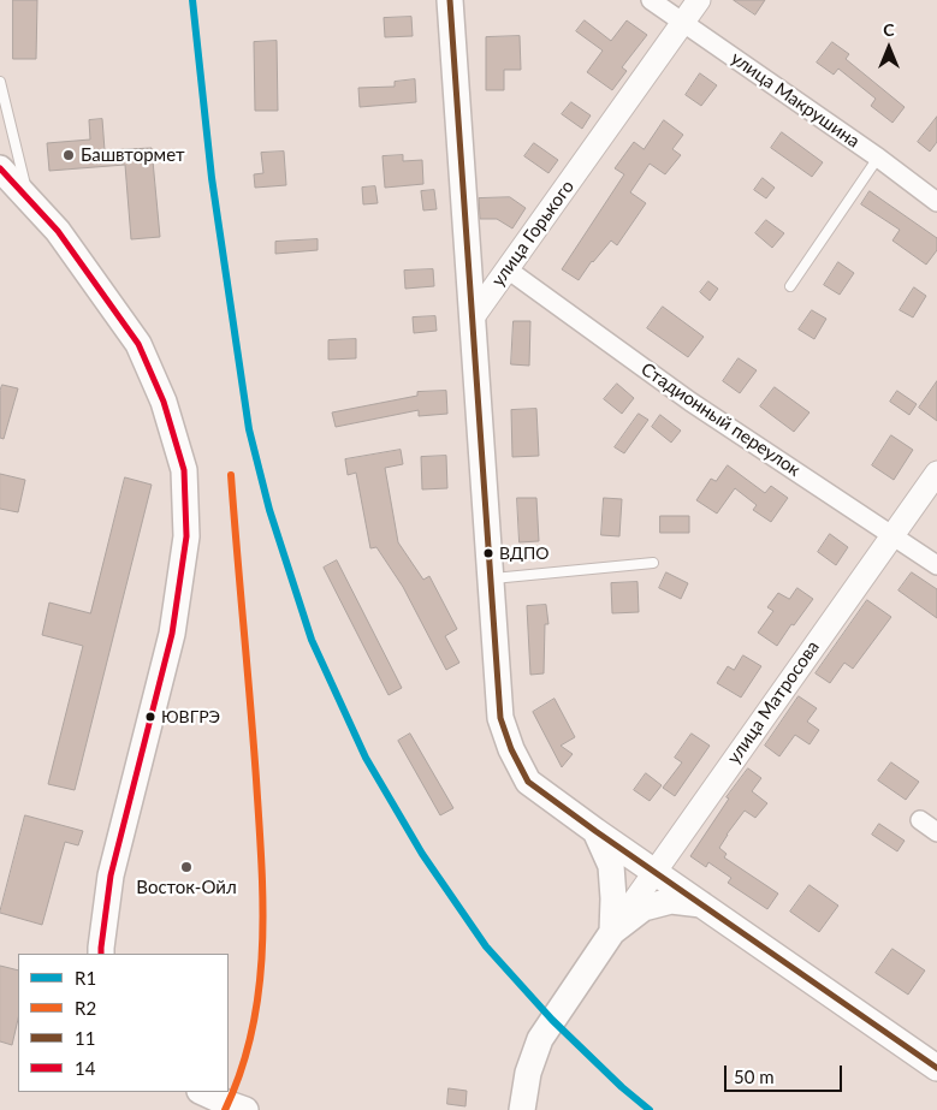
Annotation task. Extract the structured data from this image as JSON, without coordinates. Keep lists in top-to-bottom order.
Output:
{
  "streets": {
    "main road": ["улица Матросова"],
    "street": ["улица Макрушина", "улица Горького", "Стадионный переулок"]
  },
  "crossings": [
    ["улица Макрушина", "улица Горького"],
    ["улица Горького", "Стадионный переулок"],
    ["Стадионный переулок", "улица Матросова"]
  ],
  "places": [
    "Башвтормет",
    "ВДПО",
    "ЮВГРЭ",
    "Восток-Ойл"
  ],
  "lines": [
    "transit line R1",
    "transit line 11",
    "transit line 14",
    "transit line R2"
  ],
  "legend": [
    "R1",
    "R2",
    "11",
    "14"
  ],
  "scale_bar": "50 m",
  "north": "top"
}
